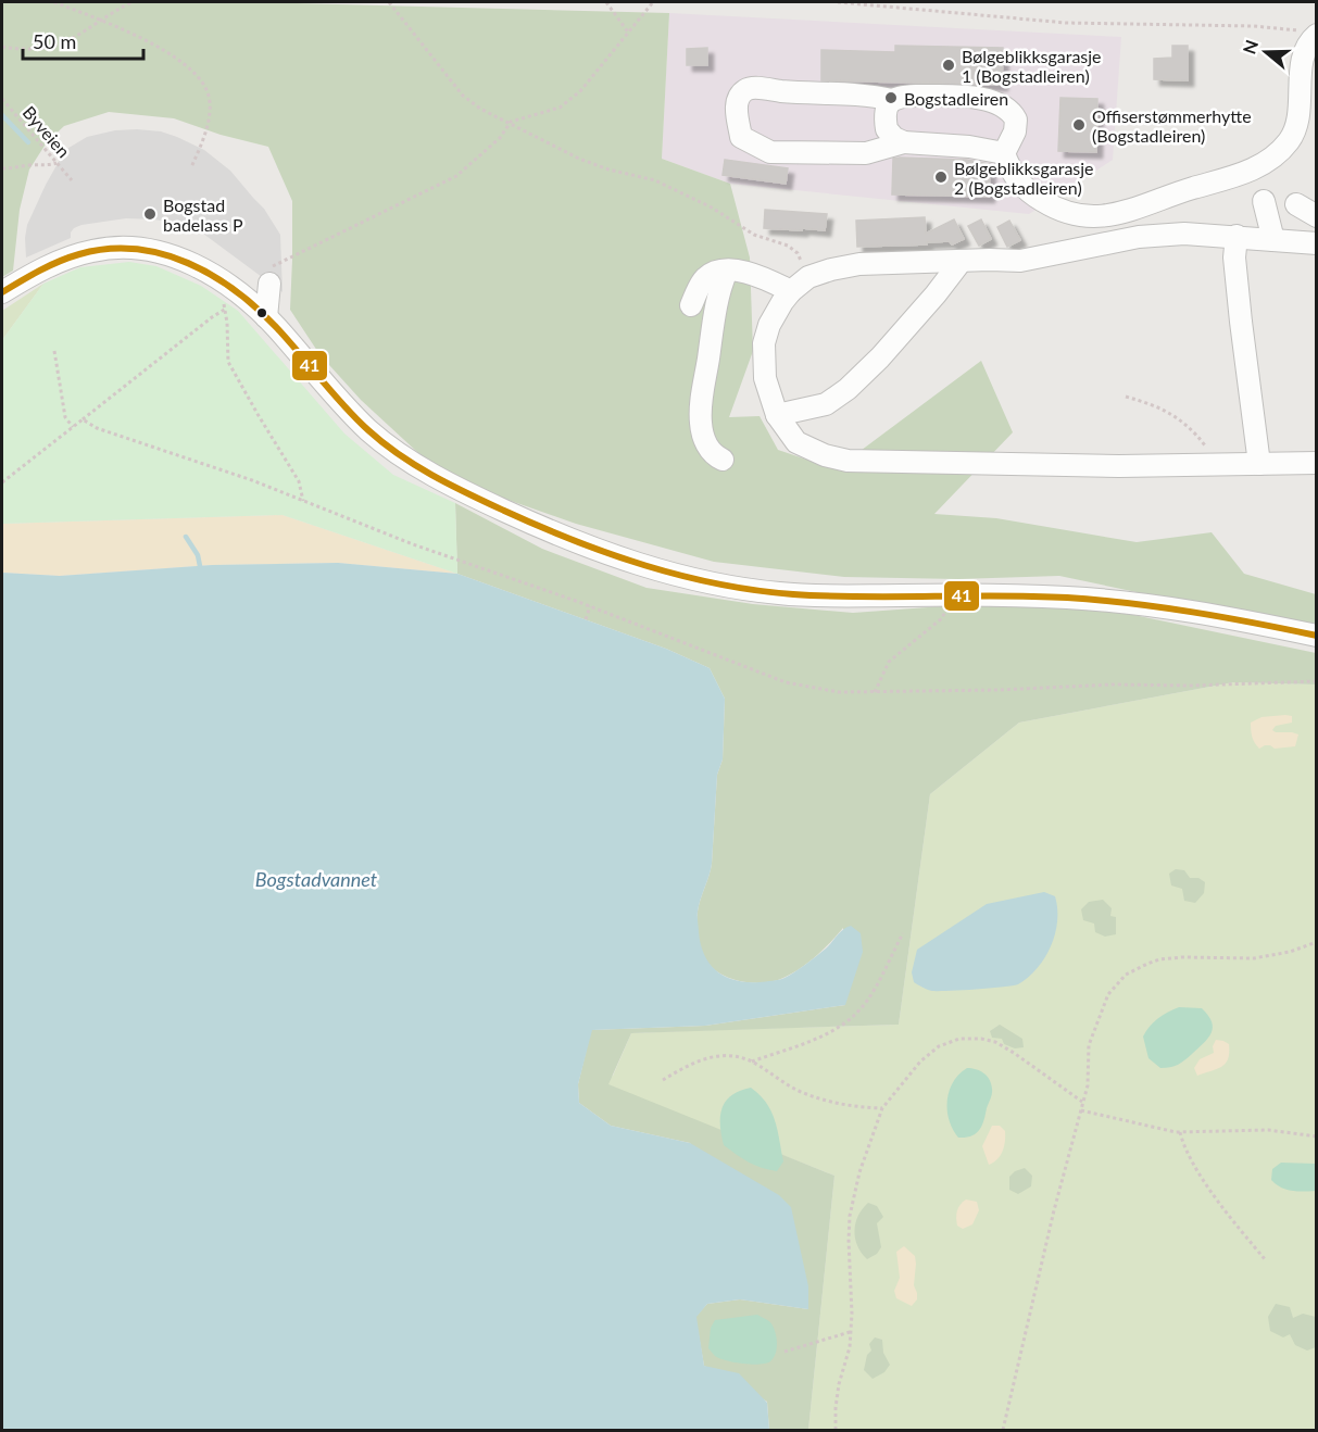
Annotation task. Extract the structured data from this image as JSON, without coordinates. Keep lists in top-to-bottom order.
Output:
{
  "streets": {
    "path": ["Byveien"]
  },
  "water": ["Bogstadvannet"],
  "places": [
    "Bølgeblikksgarasje 1 (Bogstadleiren)",
    "Bogstadleiren",
    "Offiserstømmerhytte (Bogstadleiren)",
    "Bølgeblikksgarasje 2 (Bogstadleiren)",
    "Bogstad badelass P"
  ],
  "lines": ["transit line 41"],
  "scale_bar": "50 m",
  "north": "left"
}
